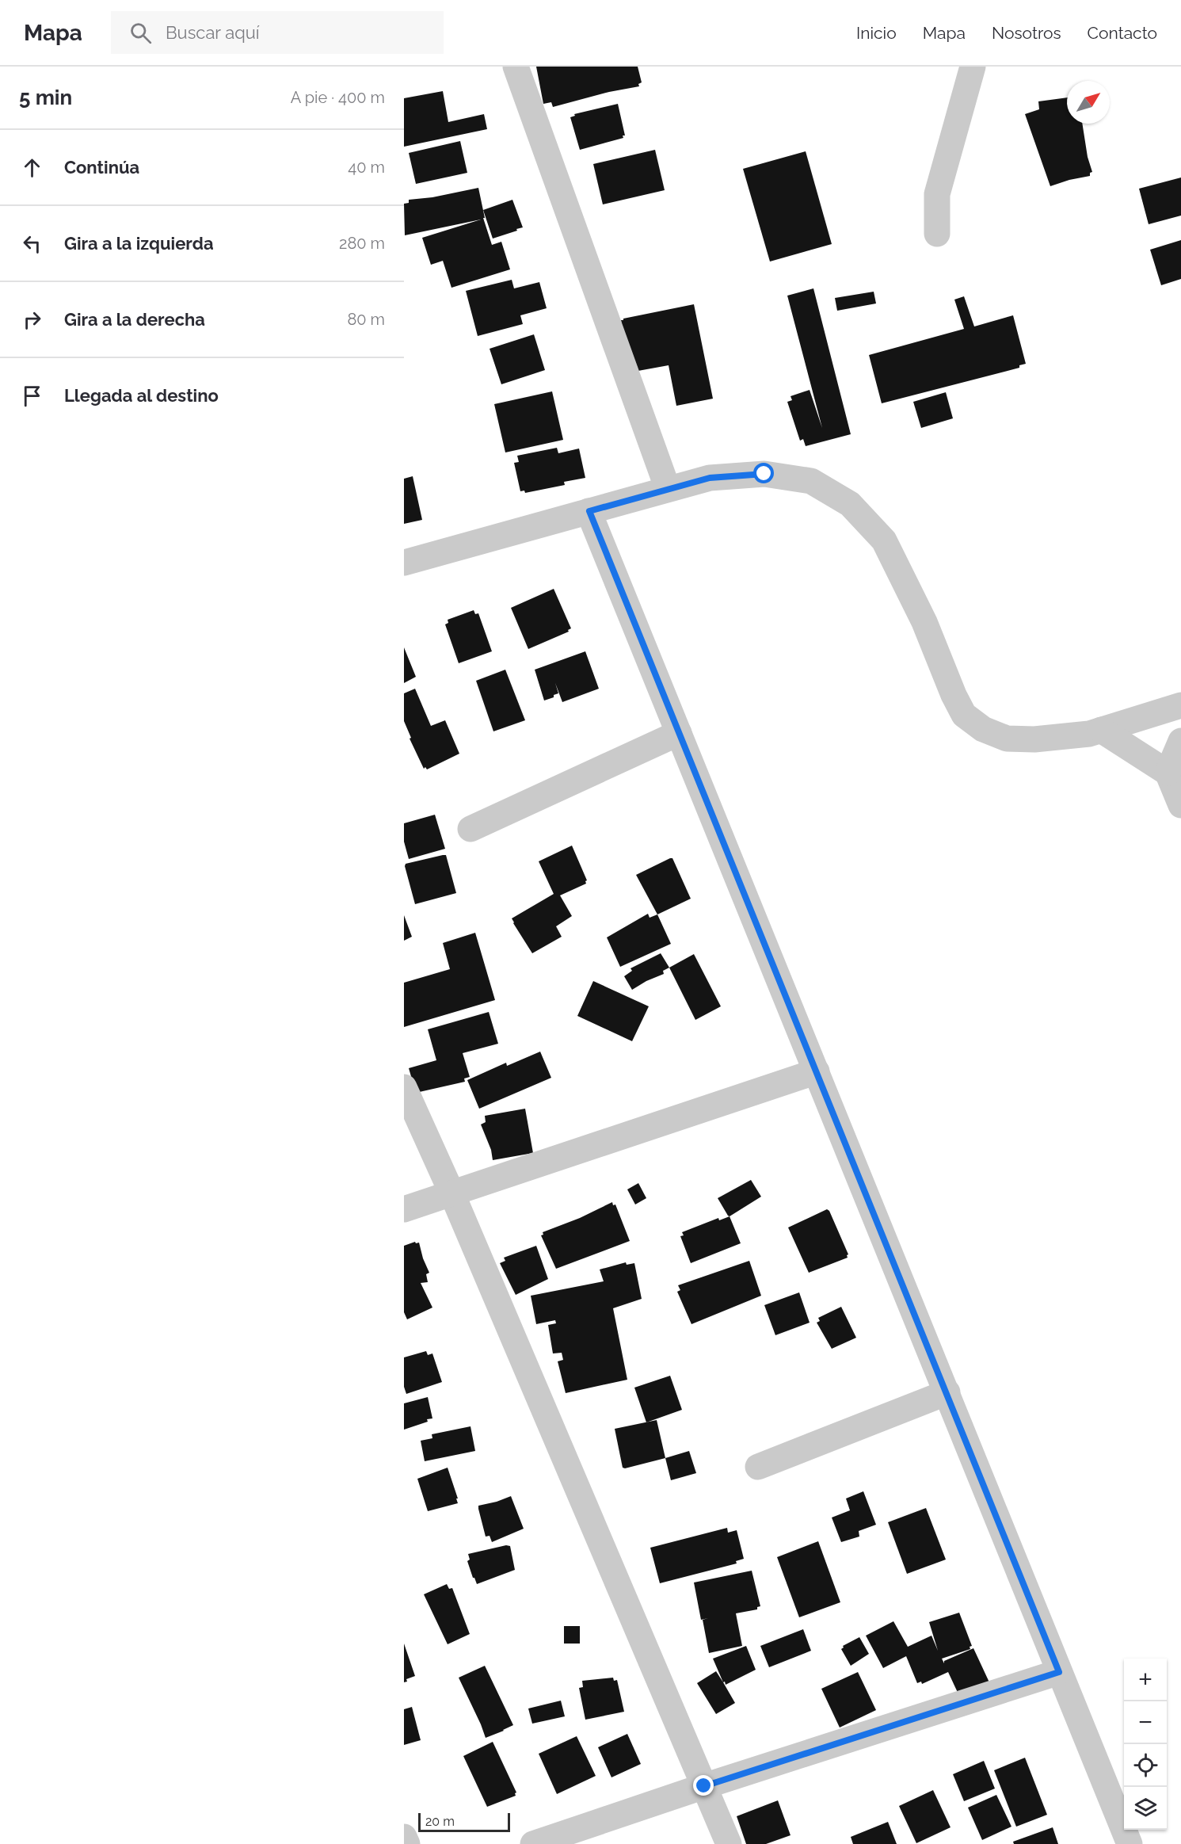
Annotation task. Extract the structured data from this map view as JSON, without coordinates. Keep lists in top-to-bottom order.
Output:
{
  "scale_bar": "20 m",
  "north": "top right",
  "page": {
    "header": "Mapa",
    "search": "Buscar aquí",
    "nav": [
      "Inicio",
      "Mapa",
      "Nosotros",
      "Contacto"
    ],
    "heading": ["5 min", "A pie · 400 m"],
    "list": [
      ["Continúa", "40 m"],
      ["Gira a la izquierda", "280 m"],
      ["Gira a la derecha", "80 m"],
      "Llegada al destino"
    ],
    "map_buttons": ["+", "−"],
    "scale": "20 m"
  }
}
